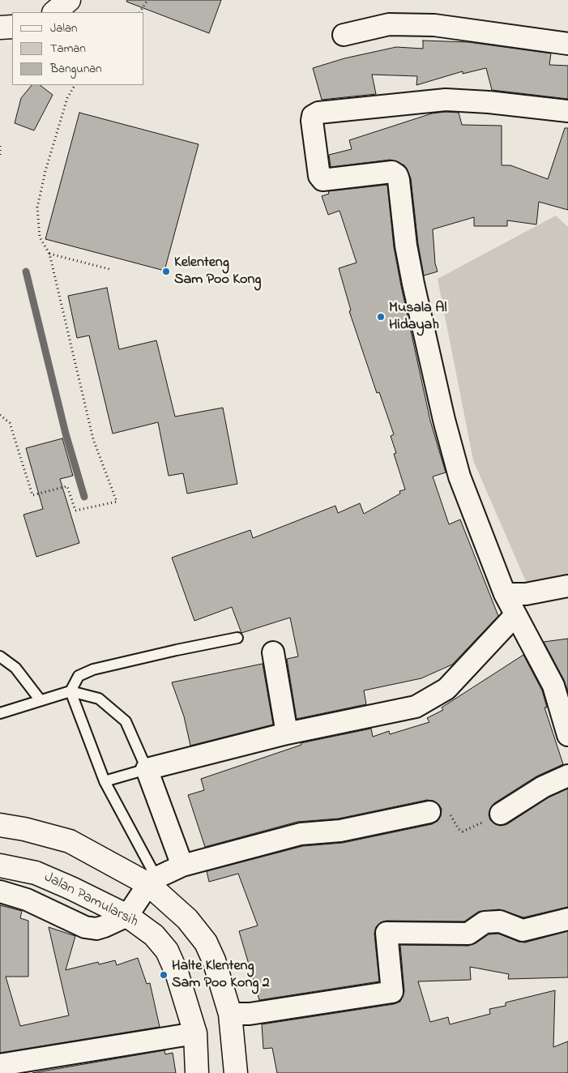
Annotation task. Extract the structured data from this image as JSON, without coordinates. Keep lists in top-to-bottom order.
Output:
{
  "streets": {
    "main road": ["Jalan Pamularsih"]
  },
  "places": ["Kelenteng Sam Poo Kong", "Musala Al Hidayah", "Halte Klenteng Sam Poo Kong 2"],
  "legend": ["Jalan", "Taman", "Bangunan"]
}
